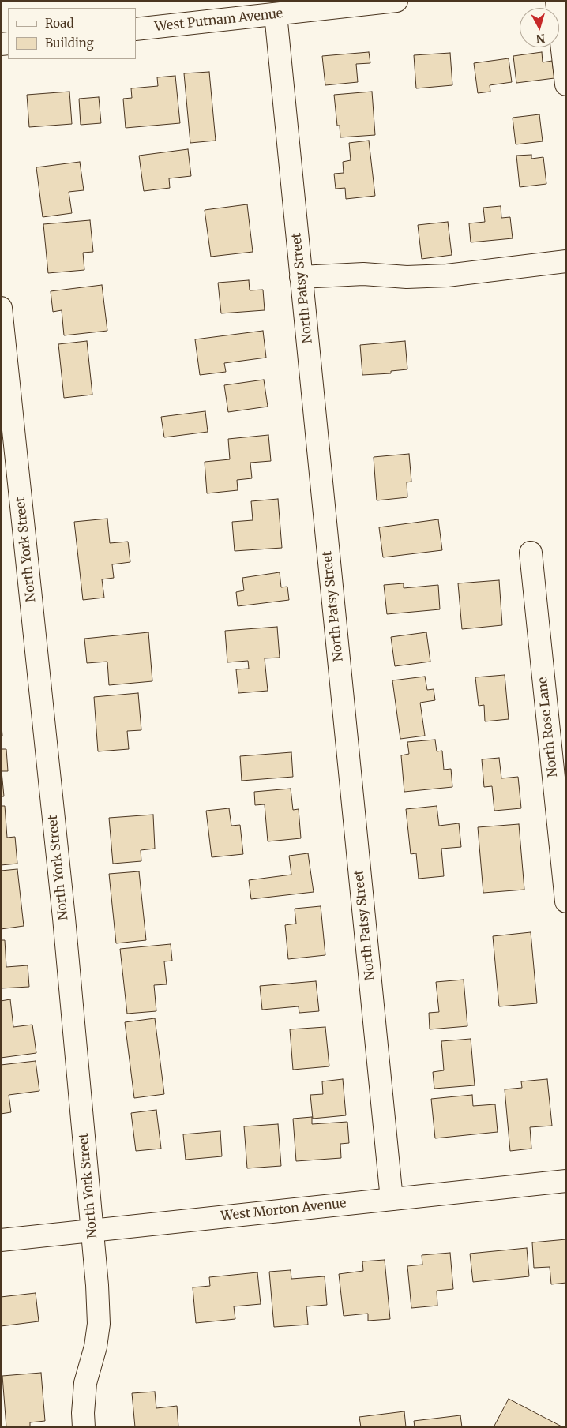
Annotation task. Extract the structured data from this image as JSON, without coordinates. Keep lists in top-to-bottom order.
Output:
{
  "streets": {
    "street": [
      "West Putnam Avenue",
      "North Patsy Street",
      "North York Street",
      "North Rose Lane",
      "West Morton Avenue"
    ]
  },
  "crossings": [
    ["West Putnam Avenue", "North Patsy Street"],
    ["North Patsy Street", "West Morton Avenue"],
    ["North York Street", "West Morton Avenue"]
  ],
  "legend": ["Road", "Building"],
  "north": "bottom"
}
